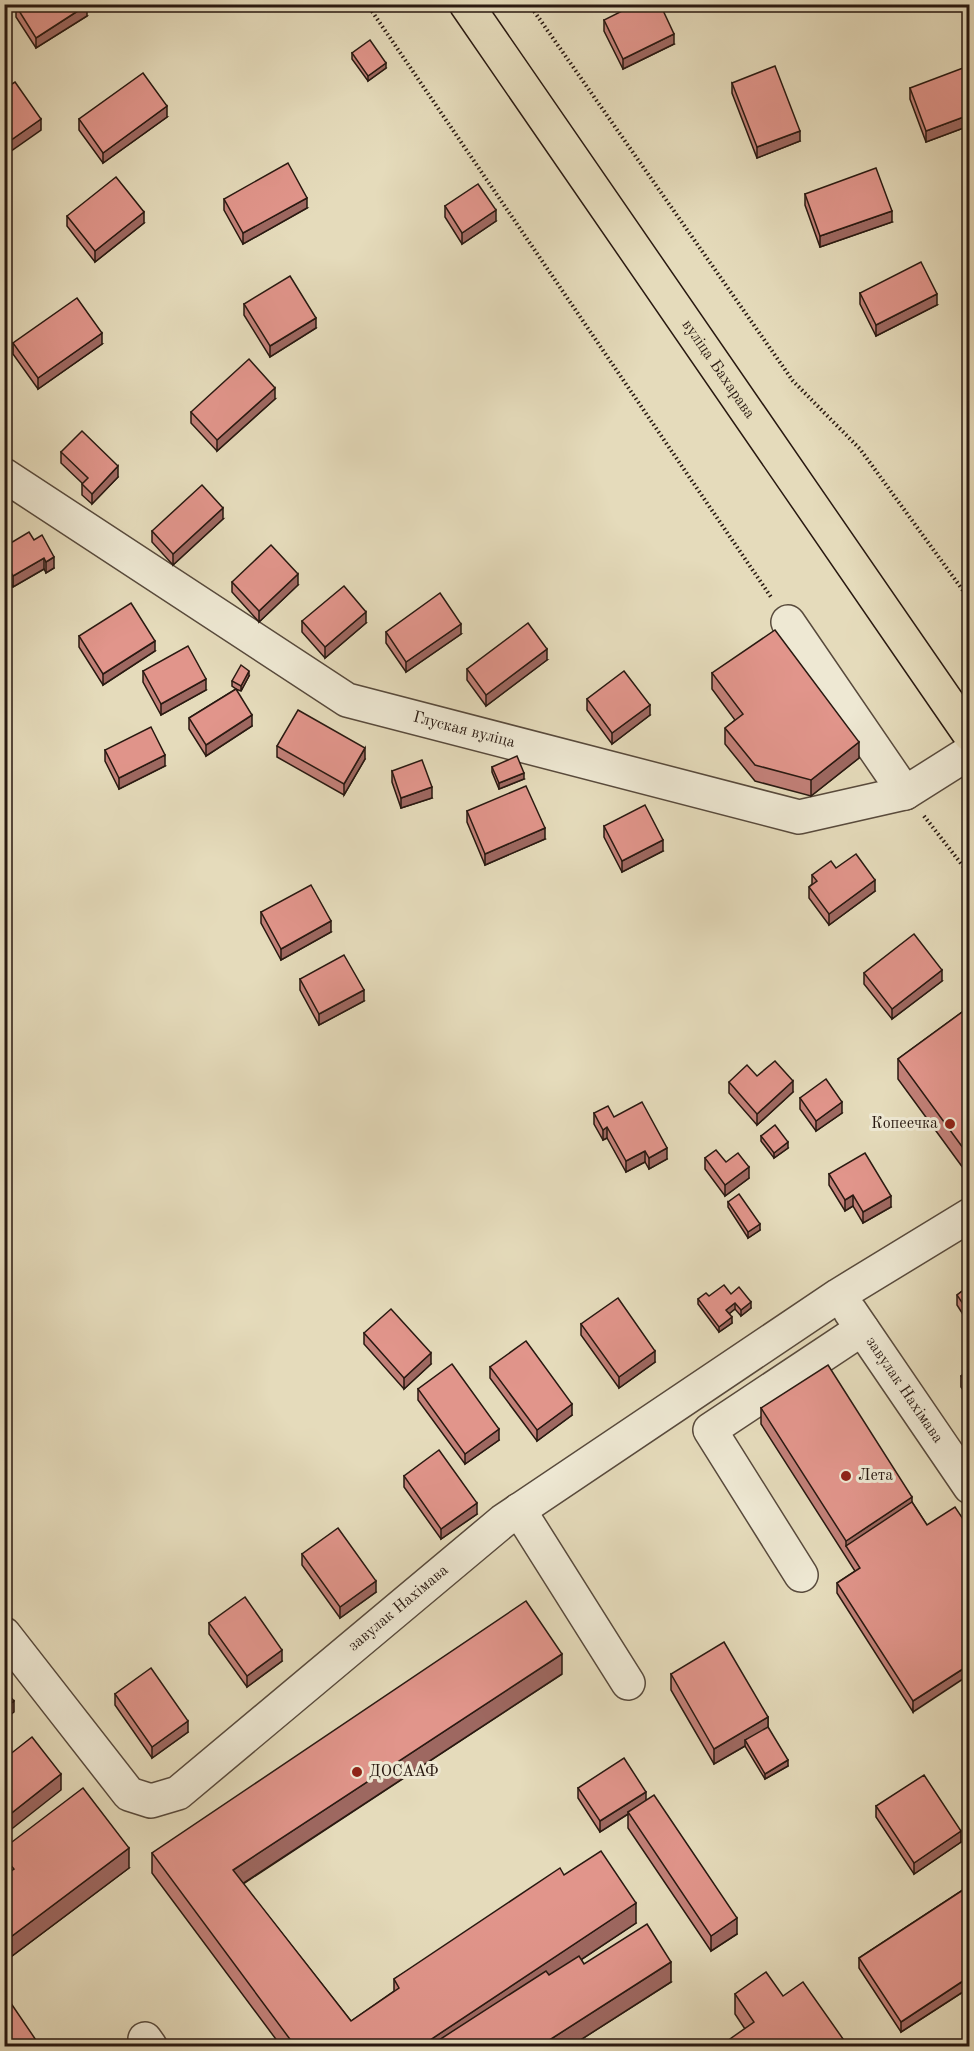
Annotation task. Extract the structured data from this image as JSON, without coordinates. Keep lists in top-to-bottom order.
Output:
{
  "streets": {
    "main road": ["вуліца Бахарава"],
    "street": ["Глуская вуліца", "завулак Нахімава"]
  },
  "places": ["Копеечка", "Лета", "ДОСААФ"]
}
